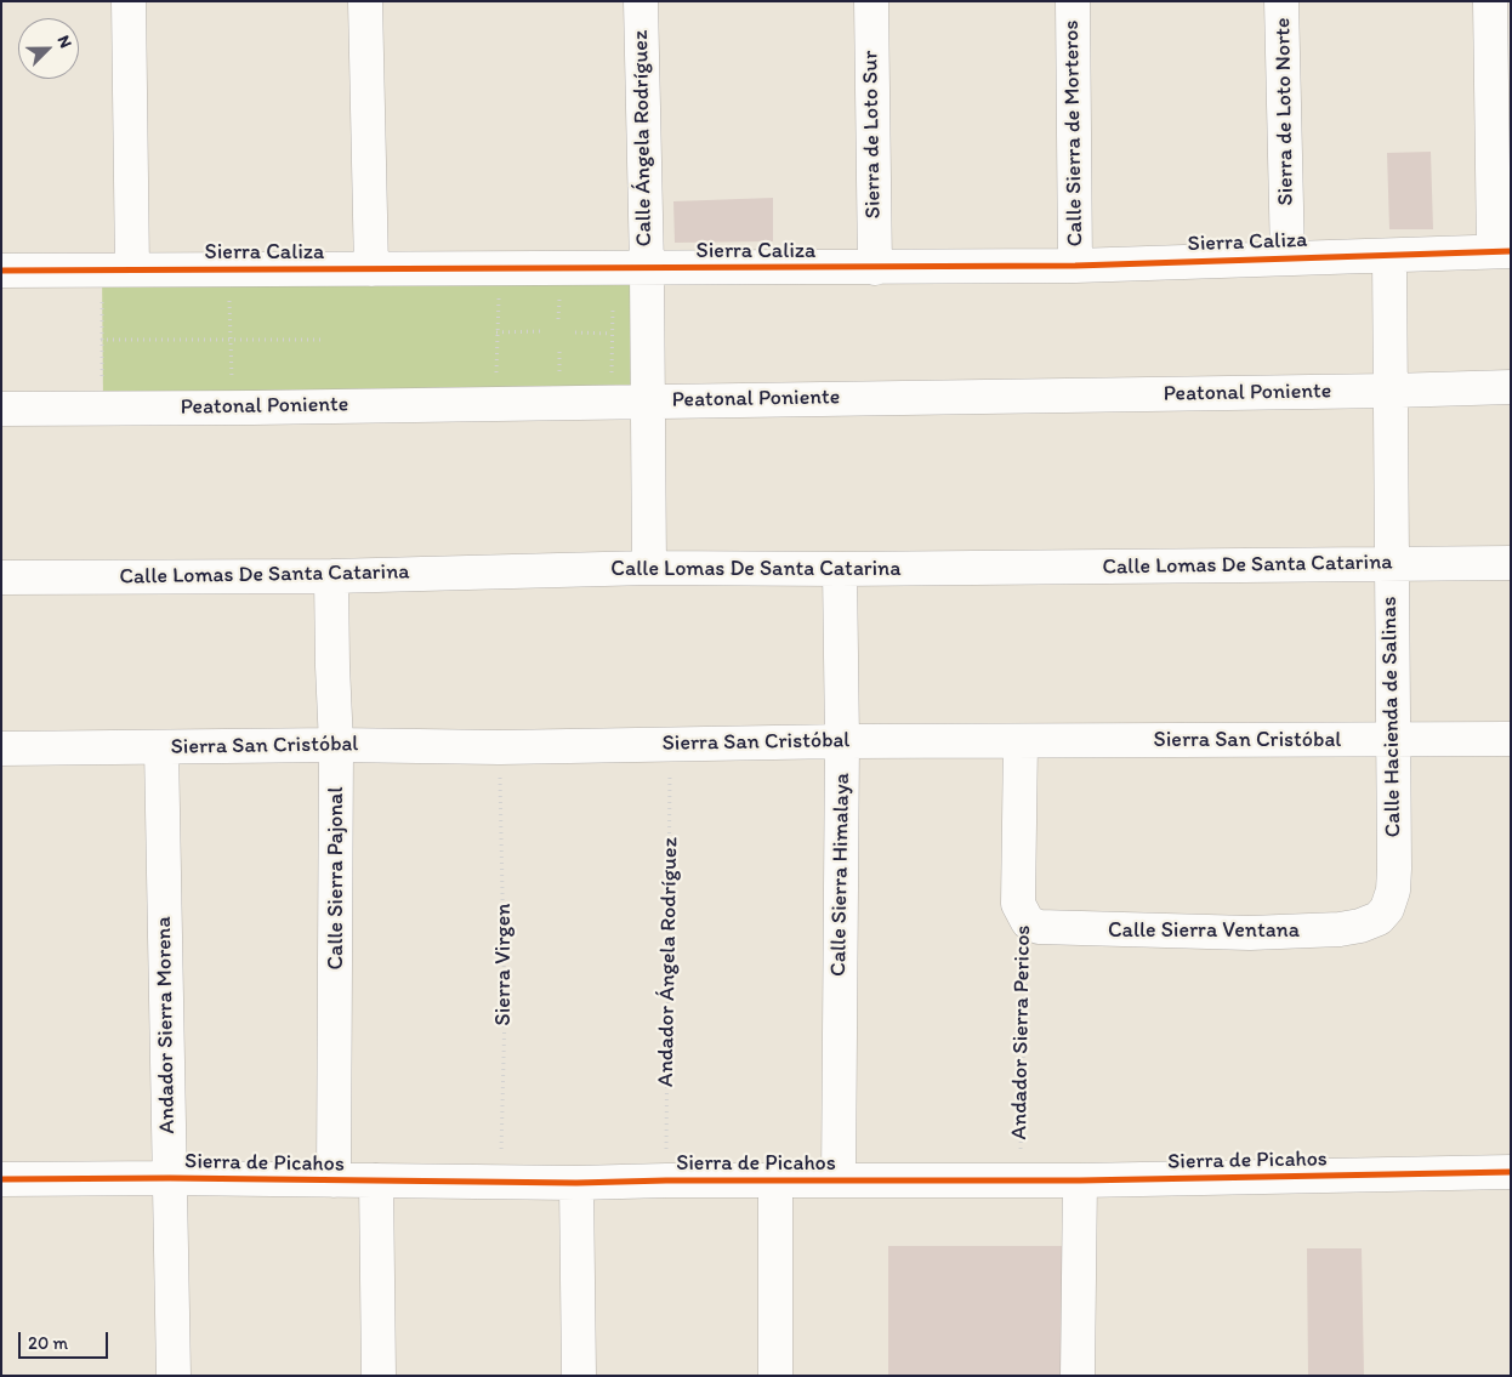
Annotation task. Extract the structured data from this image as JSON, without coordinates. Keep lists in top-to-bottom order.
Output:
{
  "streets": {
    "street": [
      "Sierra de Loto Norte",
      "Calle Sierra de Morteros",
      "Sierra de Loto Sur",
      "Calle Ángela Rodríguez",
      "Sierra Caliza",
      "Peatonal Poniente",
      "Calle Lomas De Santa Catarina",
      "Calle Hacienda de Salinas",
      "Sierra San Cristóbal",
      "Calle Sierra Himalaya",
      "Calle Sierra Pajonal",
      "Calle Sierra Ventana",
      "Andador Sierra Morena",
      "Andador Sierra Pericos",
      "Sierra de Picahos"
    ],
    "path": ["Andador Ángela Rodríguez", "Sierra Virgen"]
  },
  "crossings": [
    ["Sierra de Loto Norte", "Sierra Caliza"],
    ["Calle Sierra de Morteros", "Sierra Caliza"],
    ["Sierra de Loto Sur", "Sierra Caliza"],
    ["Calle Ángela Rodríguez", "Sierra Caliza"],
    ["Calle Ángela Rodríguez", "Peatonal Poniente"],
    ["Calle Ángela Rodríguez", "Calle Lomas De Santa Catarina"],
    ["Sierra Caliza", "Calle Hacienda de Salinas"],
    ["Peatonal Poniente", "Calle Hacienda de Salinas"],
    ["Calle Lomas De Santa Catarina", "Calle Hacienda de Salinas"],
    ["Calle Lomas De Santa Catarina", "Calle Sierra Himalaya"],
    ["Calle Lomas De Santa Catarina", "Calle Sierra Pajonal"],
    ["Calle Hacienda de Salinas", "Sierra San Cristóbal"],
    ["Calle Hacienda de Salinas", "Calle Sierra Ventana"],
    ["Sierra San Cristóbal", "Calle Sierra Himalaya"],
    ["Sierra San Cristóbal", "Calle Sierra Pajonal"],
    ["Sierra San Cristóbal", "Andador Ángela Rodríguez"],
    ["Sierra San Cristóbal", "Sierra Virgen"],
    ["Sierra San Cristóbal", "Andador Sierra Morena"],
    ["Sierra San Cristóbal", "Andador Sierra Pericos"],
    ["Calle Sierra Himalaya", "Sierra de Picahos"],
    ["Calle Sierra Pajonal", "Sierra de Picahos"],
    ["Calle Sierra Ventana", "Andador Sierra Pericos"],
    ["Andador Ángela Rodríguez", "Sierra de Picahos"],
    ["Sierra Virgen", "Sierra de Picahos"],
    ["Andador Sierra Morena", "Sierra de Picahos"],
    ["Andador Sierra Pericos", "Sierra de Picahos"]
  ],
  "scale_bar": "20 m",
  "north": "top right"
}
